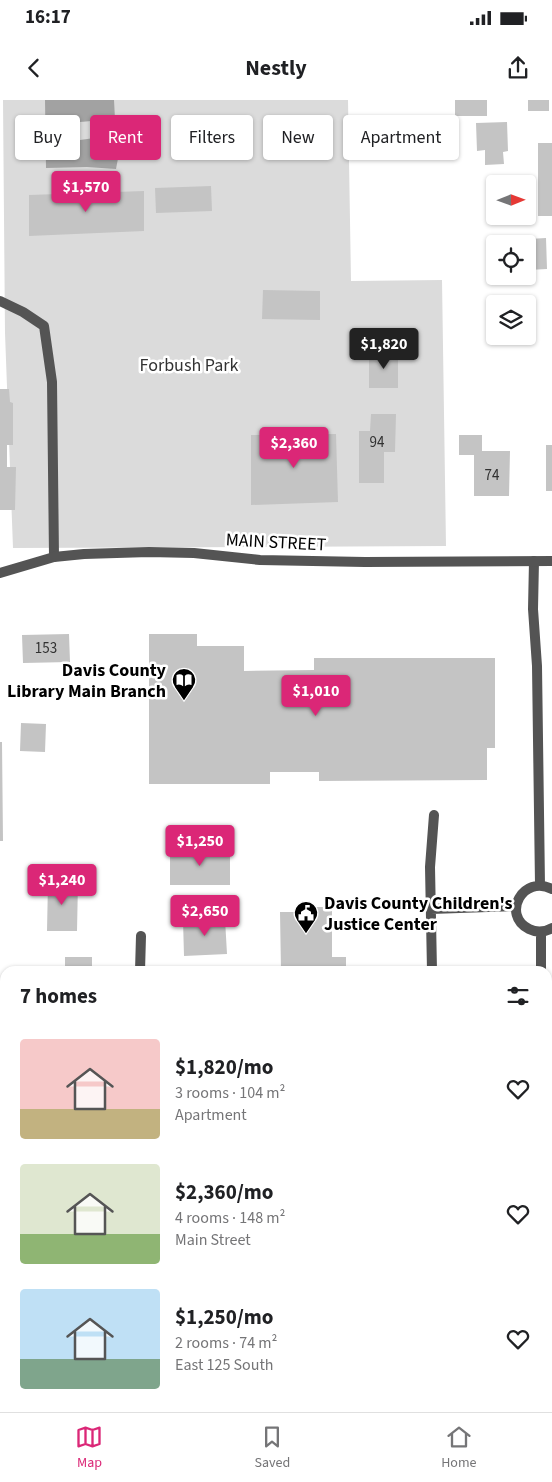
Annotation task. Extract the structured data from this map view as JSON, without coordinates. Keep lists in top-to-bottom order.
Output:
{
  "streets": {
    "street": ["MAIN STREET"]
  },
  "parks": ["Forbush Park"],
  "places": {
    "library": ["Davis County Library Main Branch"],
    "public building": ["Davis County Children's Justice Center"]
  },
  "house_numbers": ["94", "74", "153"],
  "north": "right",
  "page": {
    "status": "16:17",
    "header": "Nestly",
    "chip": [
      "Buy",
      "Rent",
      "Filters",
      "New",
      "Apartment"
    ],
    "price": [
      "$1,570",
      "$1,820",
      "$2,360",
      "$1,010",
      "$1,250",
      "$1,240",
      "$2,650"
    ],
    "heading": "7 homes",
    "list": [
      {
        "name": "$1,820/mo",
        "note": "3 rooms · 104 m² · Apartment"
      },
      {
        "name": "$2,360/mo",
        "note": "4 rooms · 148 m² · Main Street"
      },
      {
        "name": "$1,250/mo",
        "note": "2 rooms · 74 m² · East 125 South"
      }
    ],
    "tabs": ["Map", "Saved", "Home"]
  }
}
